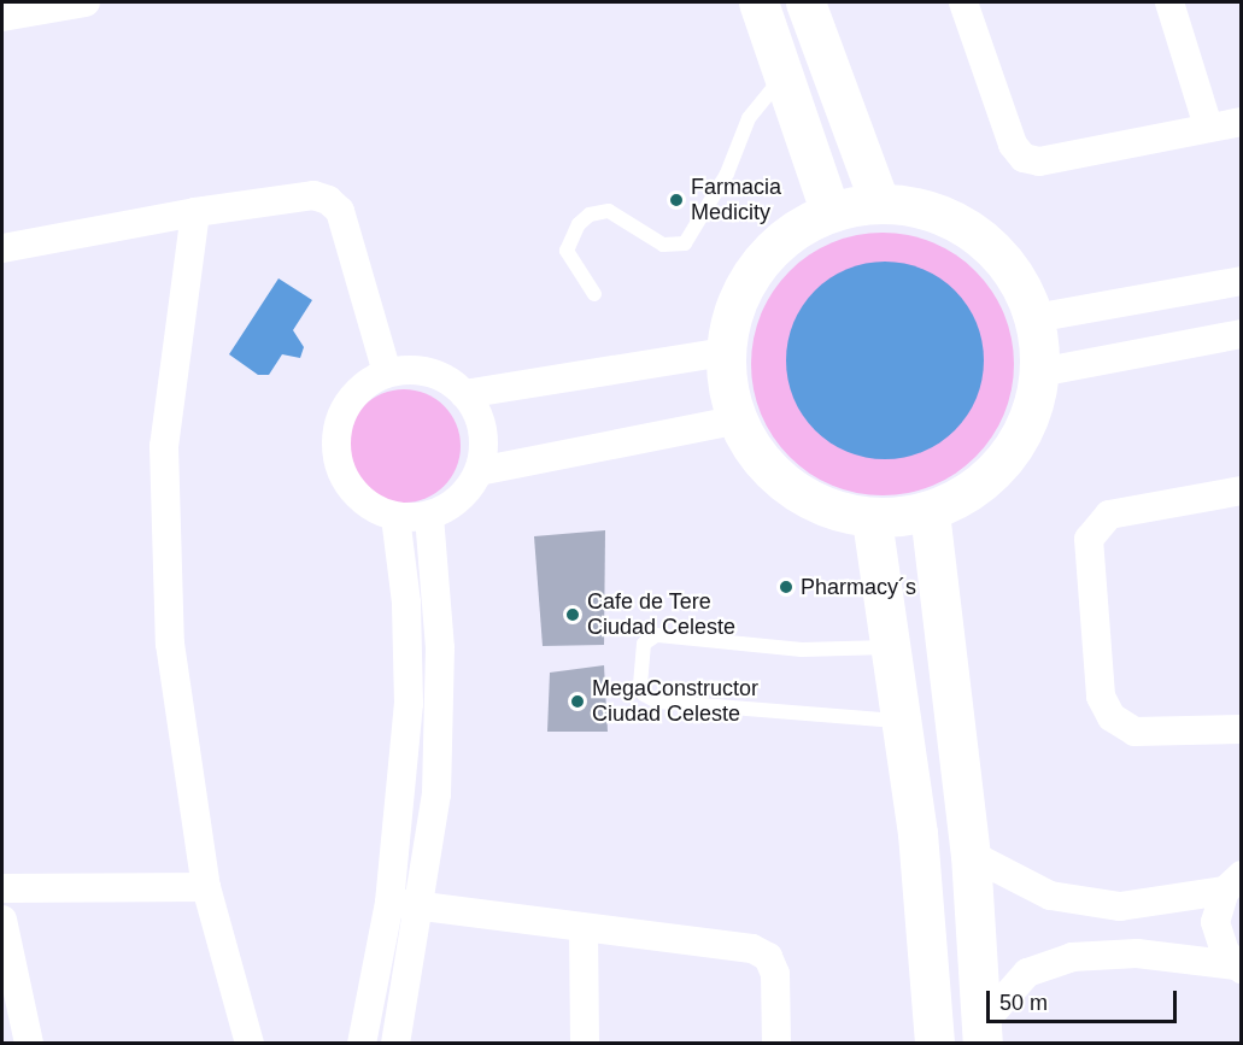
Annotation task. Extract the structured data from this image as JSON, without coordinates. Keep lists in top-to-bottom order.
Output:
{
  "places": [
    "Farmacia Medicity",
    "Pharmacy´s",
    "Cafe de Tere Ciudad Celeste",
    "MegaConstructor Ciudad Celeste"
  ],
  "scale_bar": "50 m"
}
